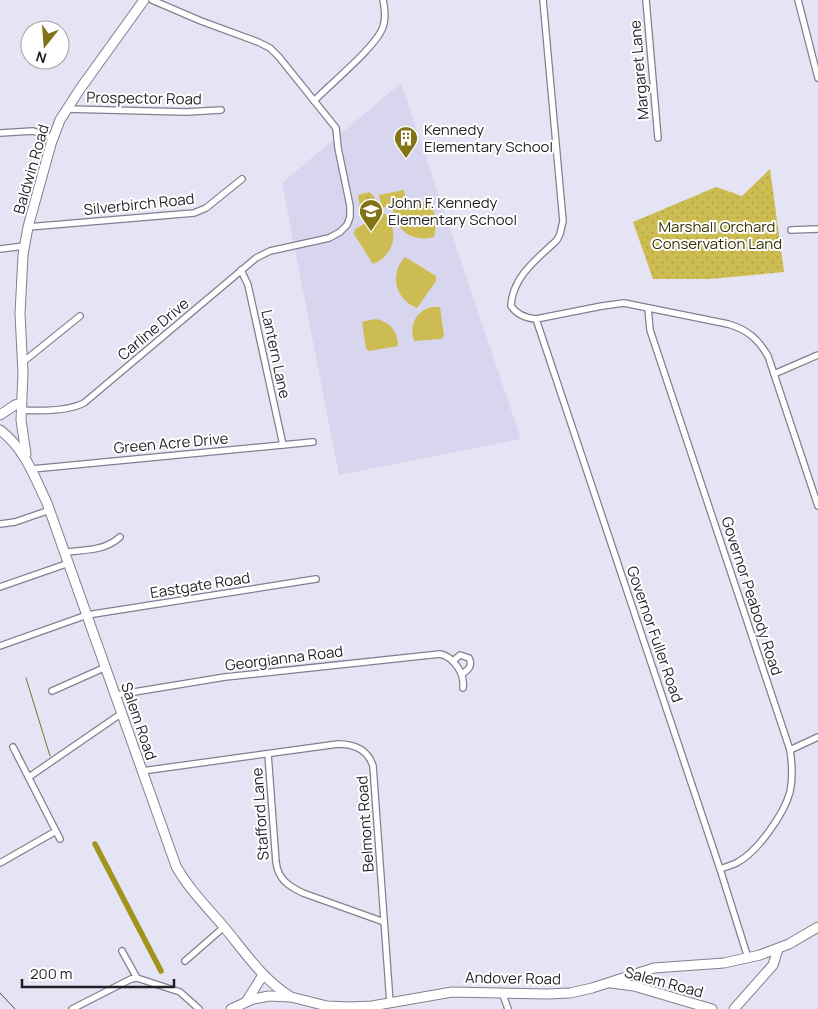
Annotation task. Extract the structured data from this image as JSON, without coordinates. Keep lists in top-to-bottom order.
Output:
{
  "streets": {
    "main road": ["Baldwin Road", "Salem Road", "Andover Road"],
    "street": [
      "Margaret Lane",
      "Prospector Road",
      "Silverbirch Road",
      "Carline Drive",
      "Lantern Lane",
      "Green Acre Drive",
      "Eastgate Road",
      "Governor Peabody Road",
      "Governor Fuller Road",
      "Georgianna Road",
      "Stafford Lane",
      "Belmont Road"
    ]
  },
  "crossings": [
    ["Prospector Road", "Baldwin Road"],
    ["Baldwin Road", "Silverbirch Road"],
    ["Baldwin Road", "Carline Drive"],
    ["Baldwin Road", "Green Acre Drive"],
    ["Baldwin Road", "Salem Road"],
    ["Carline Drive", "Lantern Lane"],
    ["Lantern Lane", "Green Acre Drive"],
    ["Green Acre Drive", "Salem Road"],
    ["Eastgate Road", "Salem Road"],
    ["Governor Peabody Road", "Governor Fuller Road"],
    ["Governor Fuller Road", "Andover Road"],
    ["Georgianna Road", "Salem Road"],
    ["Salem Road", "Belmont Road"],
    ["Salem Road", "Andover Road"],
    ["Stafford Lane", "Belmont Road"],
    ["Belmont Road", "Andover Road"]
  ],
  "parks": ["Marshall Orchard Conservation Land"],
  "places": {
    "building": ["Kennedy Elementary School"],
    "school or university": ["John F. Kennedy Elementary School"]
  },
  "scale_bar": "200 m",
  "north": "bottom"
}
